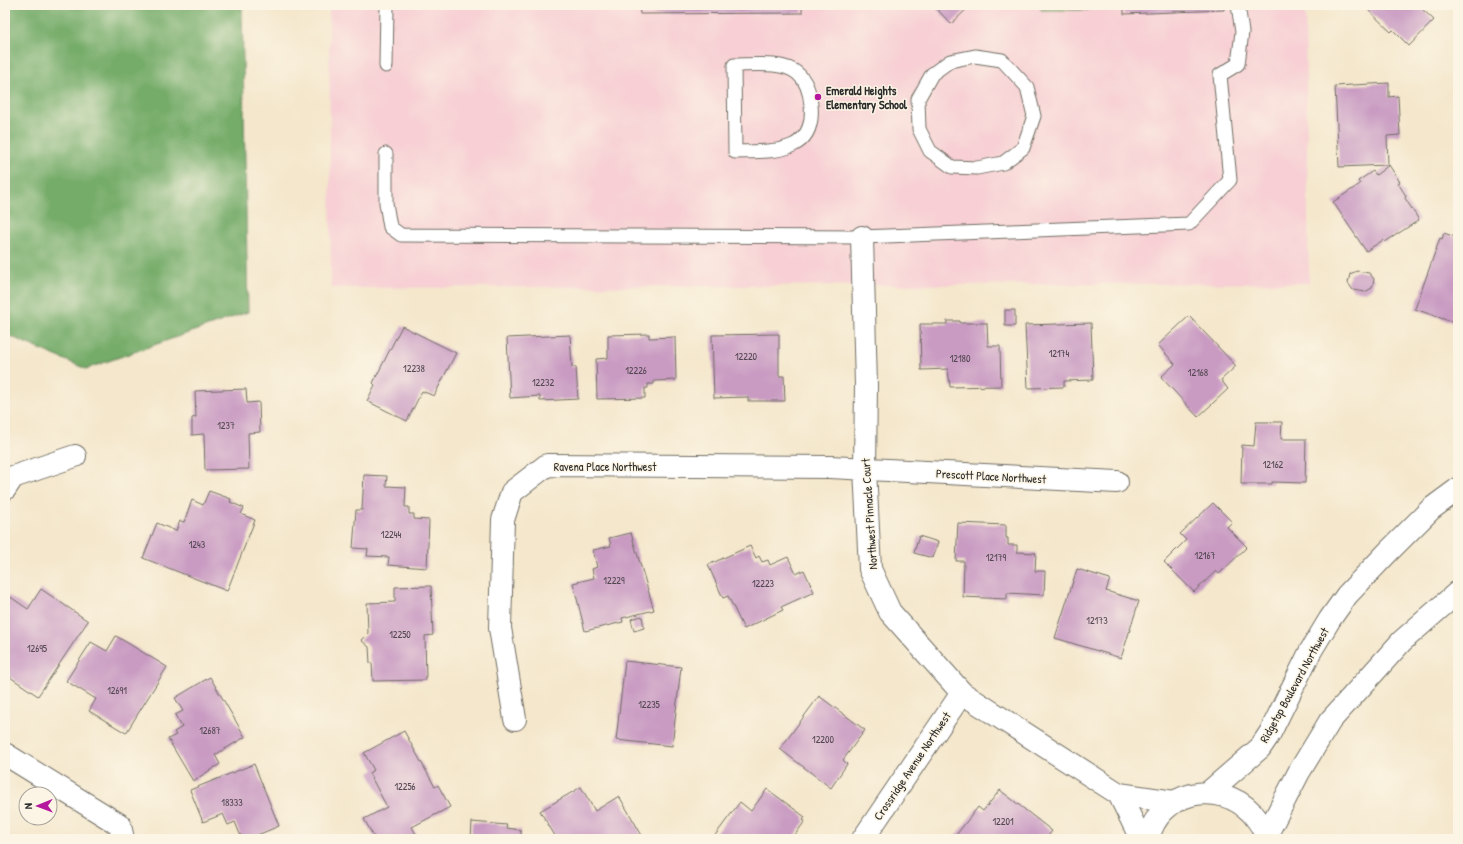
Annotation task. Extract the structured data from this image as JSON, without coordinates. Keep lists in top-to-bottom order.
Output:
{
  "streets": {
    "street": [
      "Ravena Place Northwest",
      "Prescott Place Northwest",
      "Northwest Pinnacle Court",
      "Ridgetop Boulevard Northwest",
      "Crossridge Avenue Northwest"
    ]
  },
  "crossings": [
    ["Ravena Place Northwest", "Prescott Place Northwest"],
    ["Ravena Place Northwest", "Northwest Pinnacle Court"],
    ["Prescott Place Northwest", "Northwest Pinnacle Court"],
    ["Northwest Pinnacle Court", "Crossridge Avenue Northwest"]
  ],
  "places": ["Emerald Heights Elementary School"],
  "house_numbers": [
    "12174",
    "12220",
    "12180",
    "12238",
    "12226",
    "12168",
    "12232",
    "1237",
    "12162",
    "12244",
    "1243",
    "12167",
    "12179",
    "12229",
    "12223",
    "12173",
    "12250",
    "12695",
    "12691",
    "12235",
    "12687",
    "12200",
    "12256",
    "18333",
    "12201"
  ],
  "north": "left"
}
